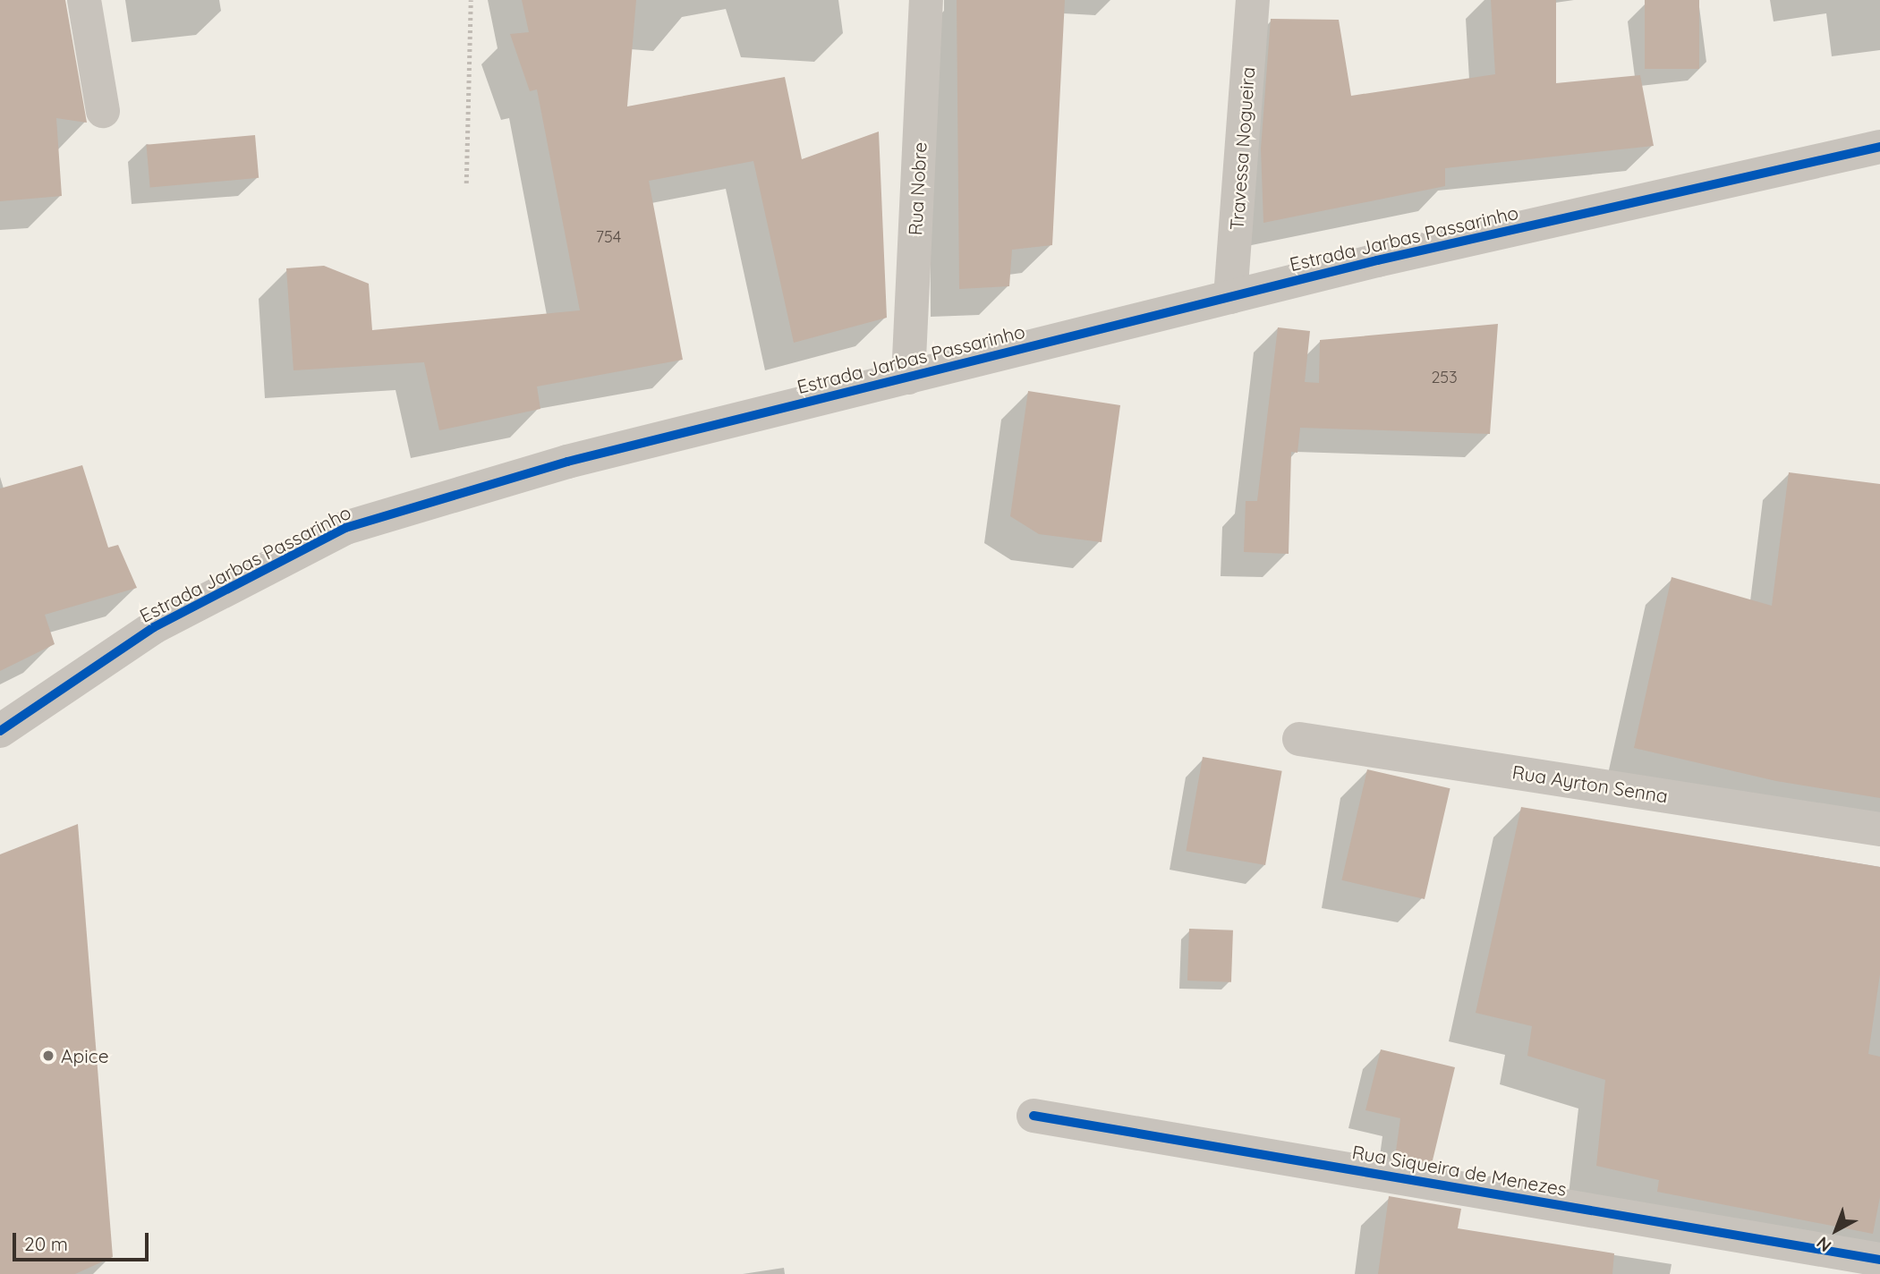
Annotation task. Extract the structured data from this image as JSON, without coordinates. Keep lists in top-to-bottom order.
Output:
{
  "streets": {
    "street": [
      "Travessa Nogueira",
      "Rua Nobre",
      "Estrada Jarbas Passarinho",
      "Rua Ayrton Senna",
      "Rua Siqueira de Menezes"
    ]
  },
  "crossings": [
    ["Travessa Nogueira", "Estrada Jarbas Passarinho"],
    ["Rua Nobre", "Estrada Jarbas Passarinho"]
  ],
  "places": ["Apice"],
  "house_numbers": ["754", "253"],
  "scale_bar": "20 m",
  "north": "bottom left"
}
